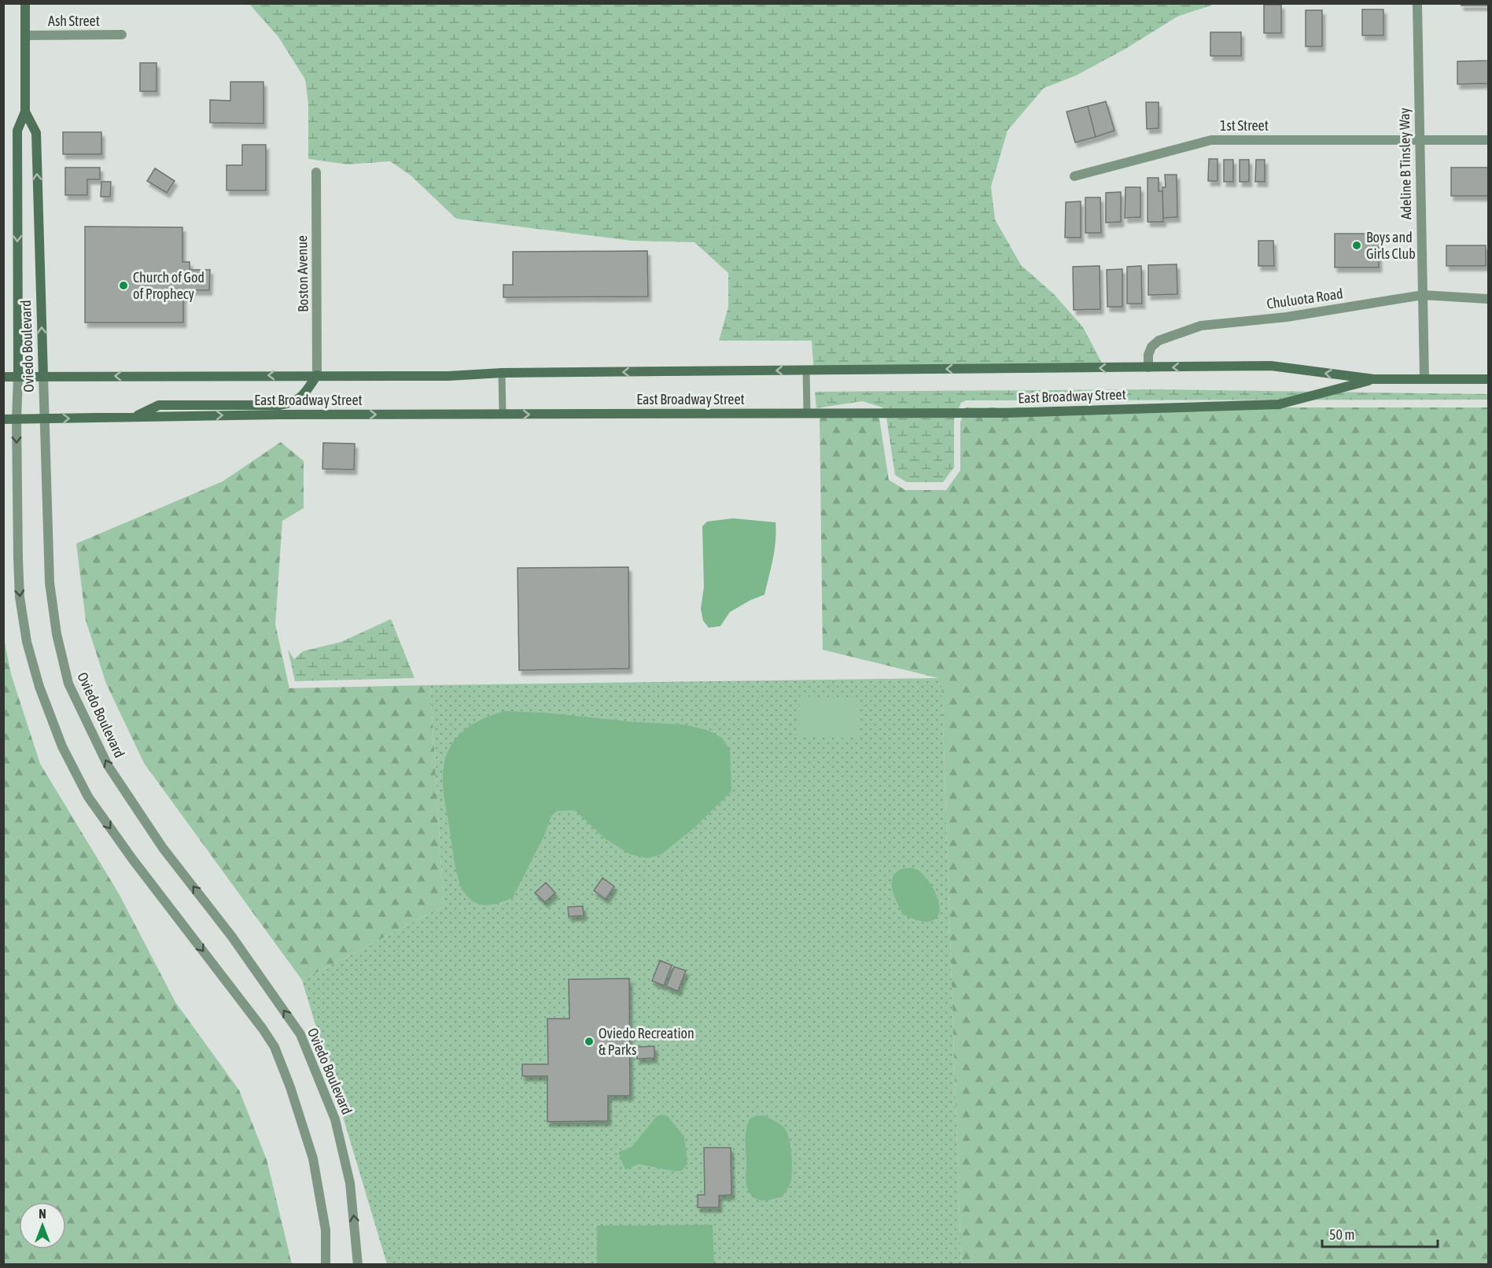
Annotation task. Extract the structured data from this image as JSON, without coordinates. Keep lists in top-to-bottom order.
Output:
{
  "streets": {
    "main road": ["Oviedo Boulevard", "East Broadway Street"],
    "street": [
      "Ash Street",
      "1st Street",
      "Adeline B Tinsley Way",
      "Boston Avenue",
      "Chuluota Road"
    ]
  },
  "crossings": [
    ["Ash Street", "Oviedo Boulevard"],
    ["1st Street", "Adeline B Tinsley Way"],
    ["Adeline B Tinsley Way", "Chuluota Road"],
    ["Adeline B Tinsley Way", "East Broadway Street"],
    ["Boston Avenue", "East Broadway Street"],
    ["Chuluota Road", "East Broadway Street"],
    ["Oviedo Boulevard", "East Broadway Street"]
  ],
  "places": ["Boys and Girls Club", "Church of God of Prophecy", "Oviedo Recreation & Parks"],
  "scale_bar": "50 m",
  "north": "top"
}
